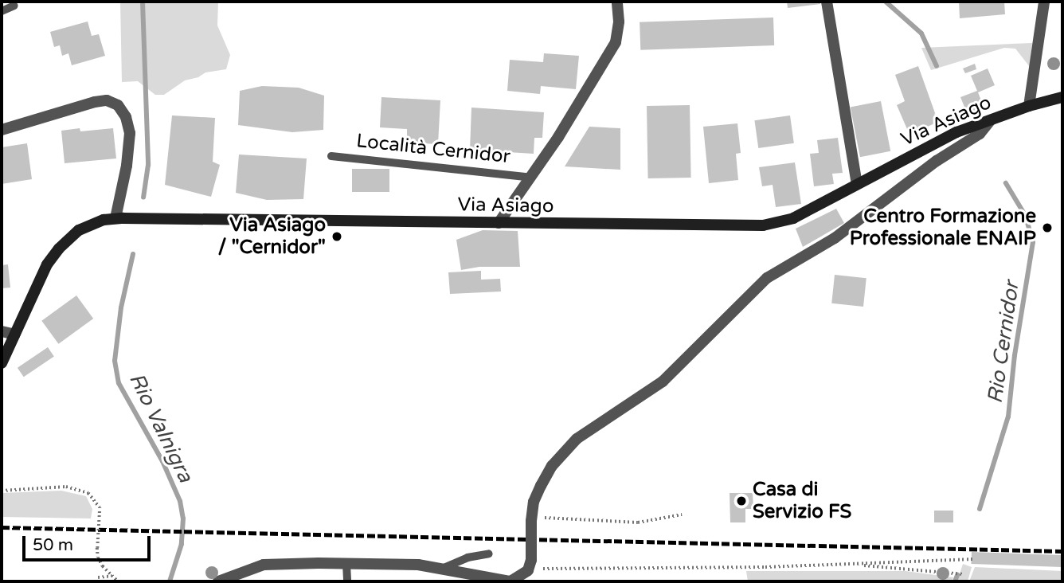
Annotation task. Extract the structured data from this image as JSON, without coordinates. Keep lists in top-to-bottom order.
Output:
{
  "streets": {
    "main road": ["Via Asiago"],
    "street": ["Località Cernidor"]
  },
  "crossings": [
    ["Via Asiago", "Località Cernidor"]
  ],
  "water": ["Rio Cernidor", "Rio Valnigra"],
  "places": ["Centro Formazione Professionale ENAIP", "Via Asiago / \"Cernidor\"", "Casa di Servizio FS"],
  "scale_bar": "50 m"
}
